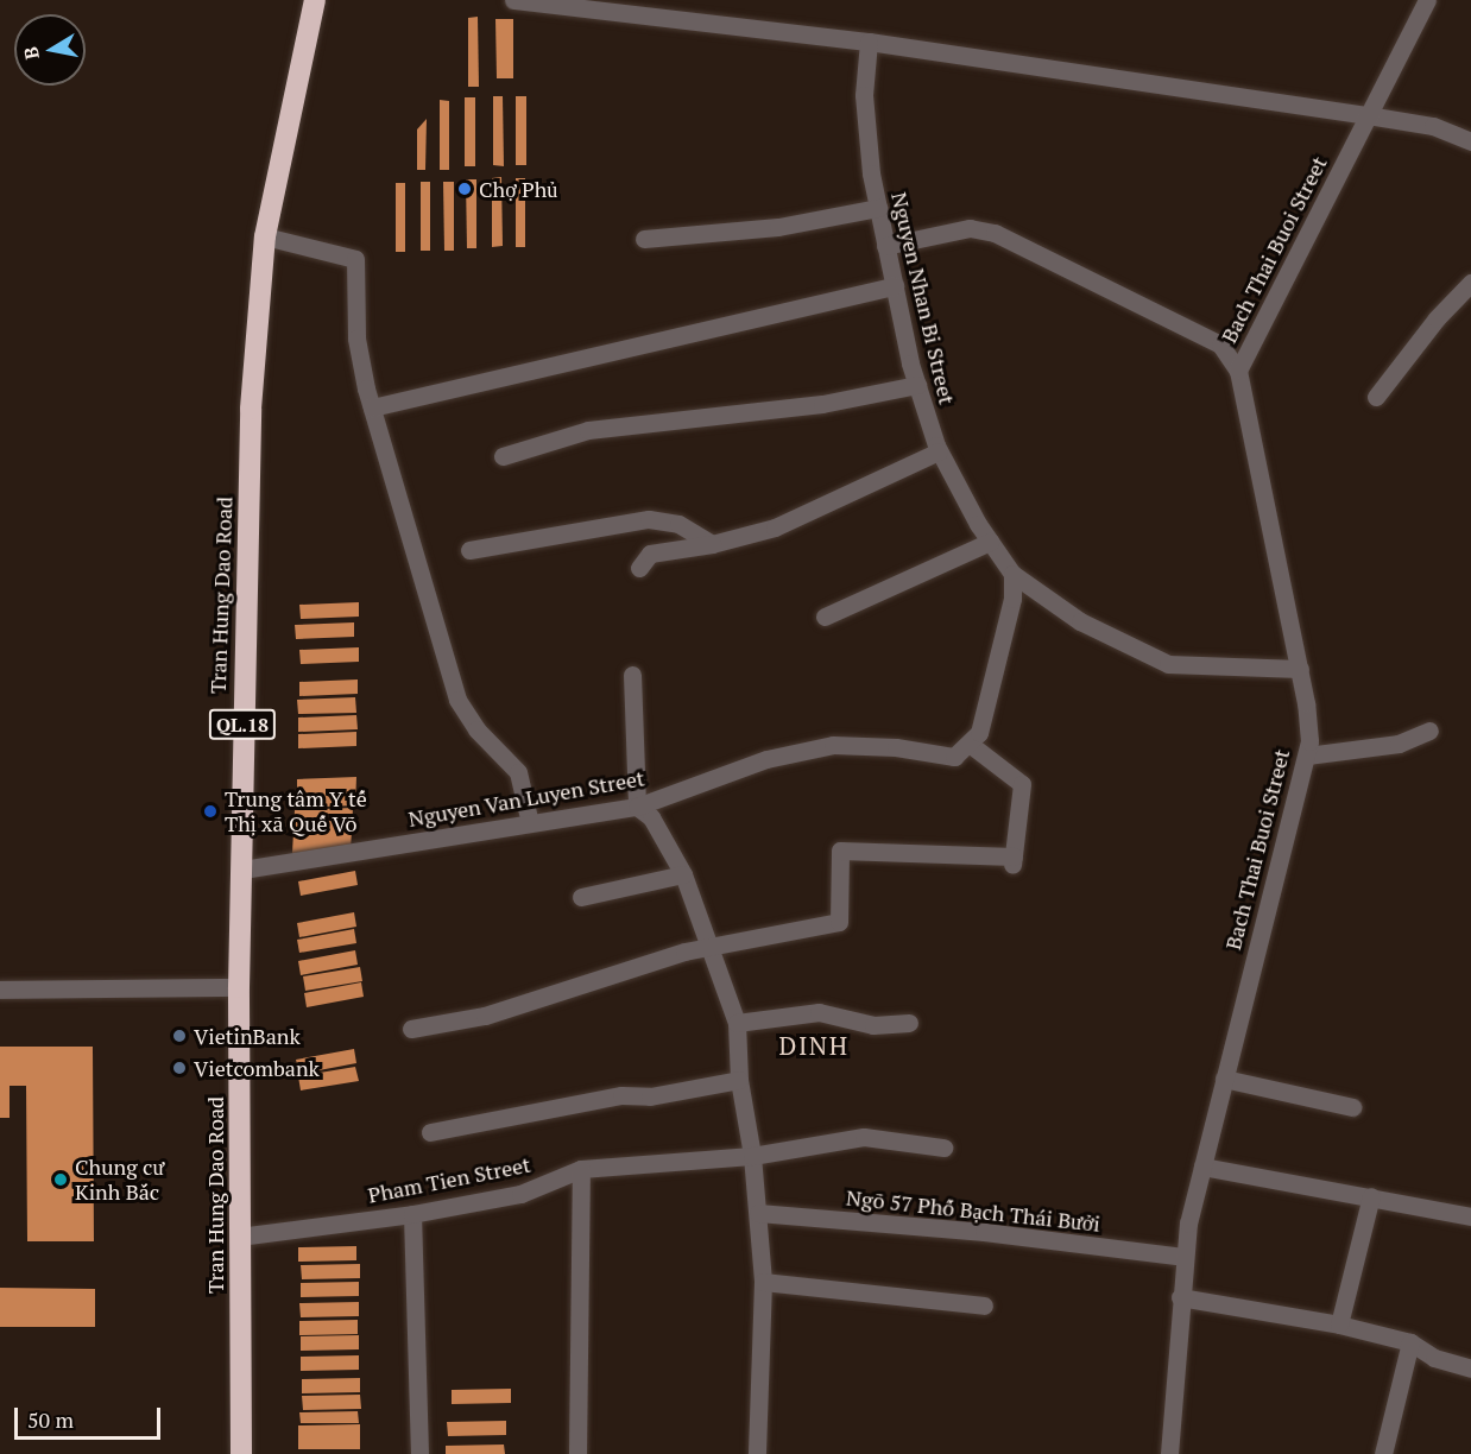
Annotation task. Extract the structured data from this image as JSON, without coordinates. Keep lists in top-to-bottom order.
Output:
{
  "streets": {
    "highway": ["Tran Hung Dao Road", "QL.18"],
    "street": [
      "Bach Thai Buoi Street",
      "Nguyen Nhan Bi Street",
      "Nguyen Van Luyen Street",
      "Pham Tien Street",
      "Ngõ 57 Phố Bạch Thái Bưởi"
    ]
  },
  "crossings": [
    ["Bach Thai Buoi Street", "Nguyen Nhan Bi Street"],
    ["Bach Thai Buoi Street", "Ngõ 57 Phố Bạch Thái Bưởi"],
    ["Tran Hung Dao Road", "Nguyen Van Luyen Street"],
    ["Tran Hung Dao Road", "Pham Tien Street"]
  ],
  "districts": ["DINH"],
  "places": [
    "Chợ Phủ",
    "Trung tâm Y tế Thị xã Quế Võ",
    "VietinBank",
    "Vietcombank",
    "Chung cư Kinh Bắc"
  ],
  "scale_bar": "50 m",
  "north": "left"
}
